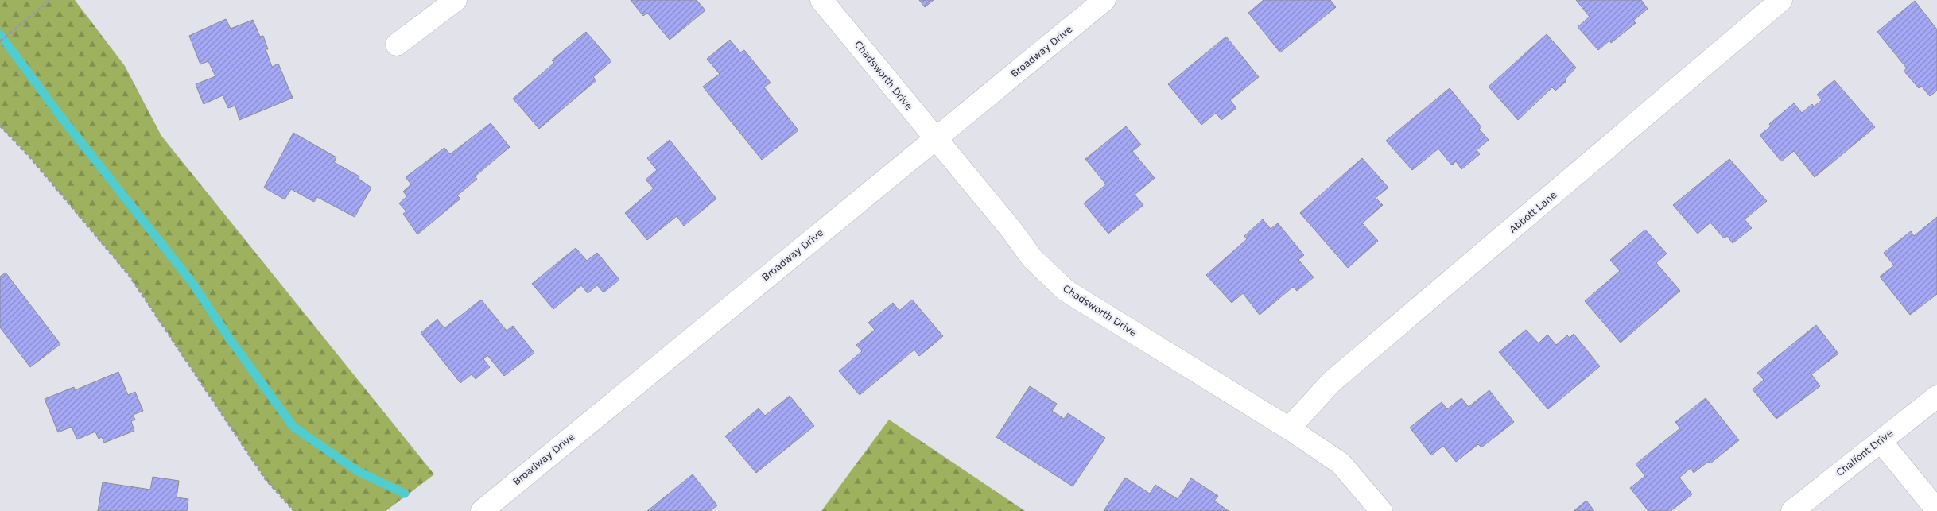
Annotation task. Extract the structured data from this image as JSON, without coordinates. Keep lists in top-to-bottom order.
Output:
{
  "streets": {
    "street": [
      "Broadway Drive",
      "Chadsworth Drive",
      "Abbott Lane",
      "Chalfont Drive"
    ]
  },
  "crossings": [
    ["Broadway Drive", "Chadsworth Drive"],
    ["Chadsworth Drive", "Abbott Lane"]
  ]
}
